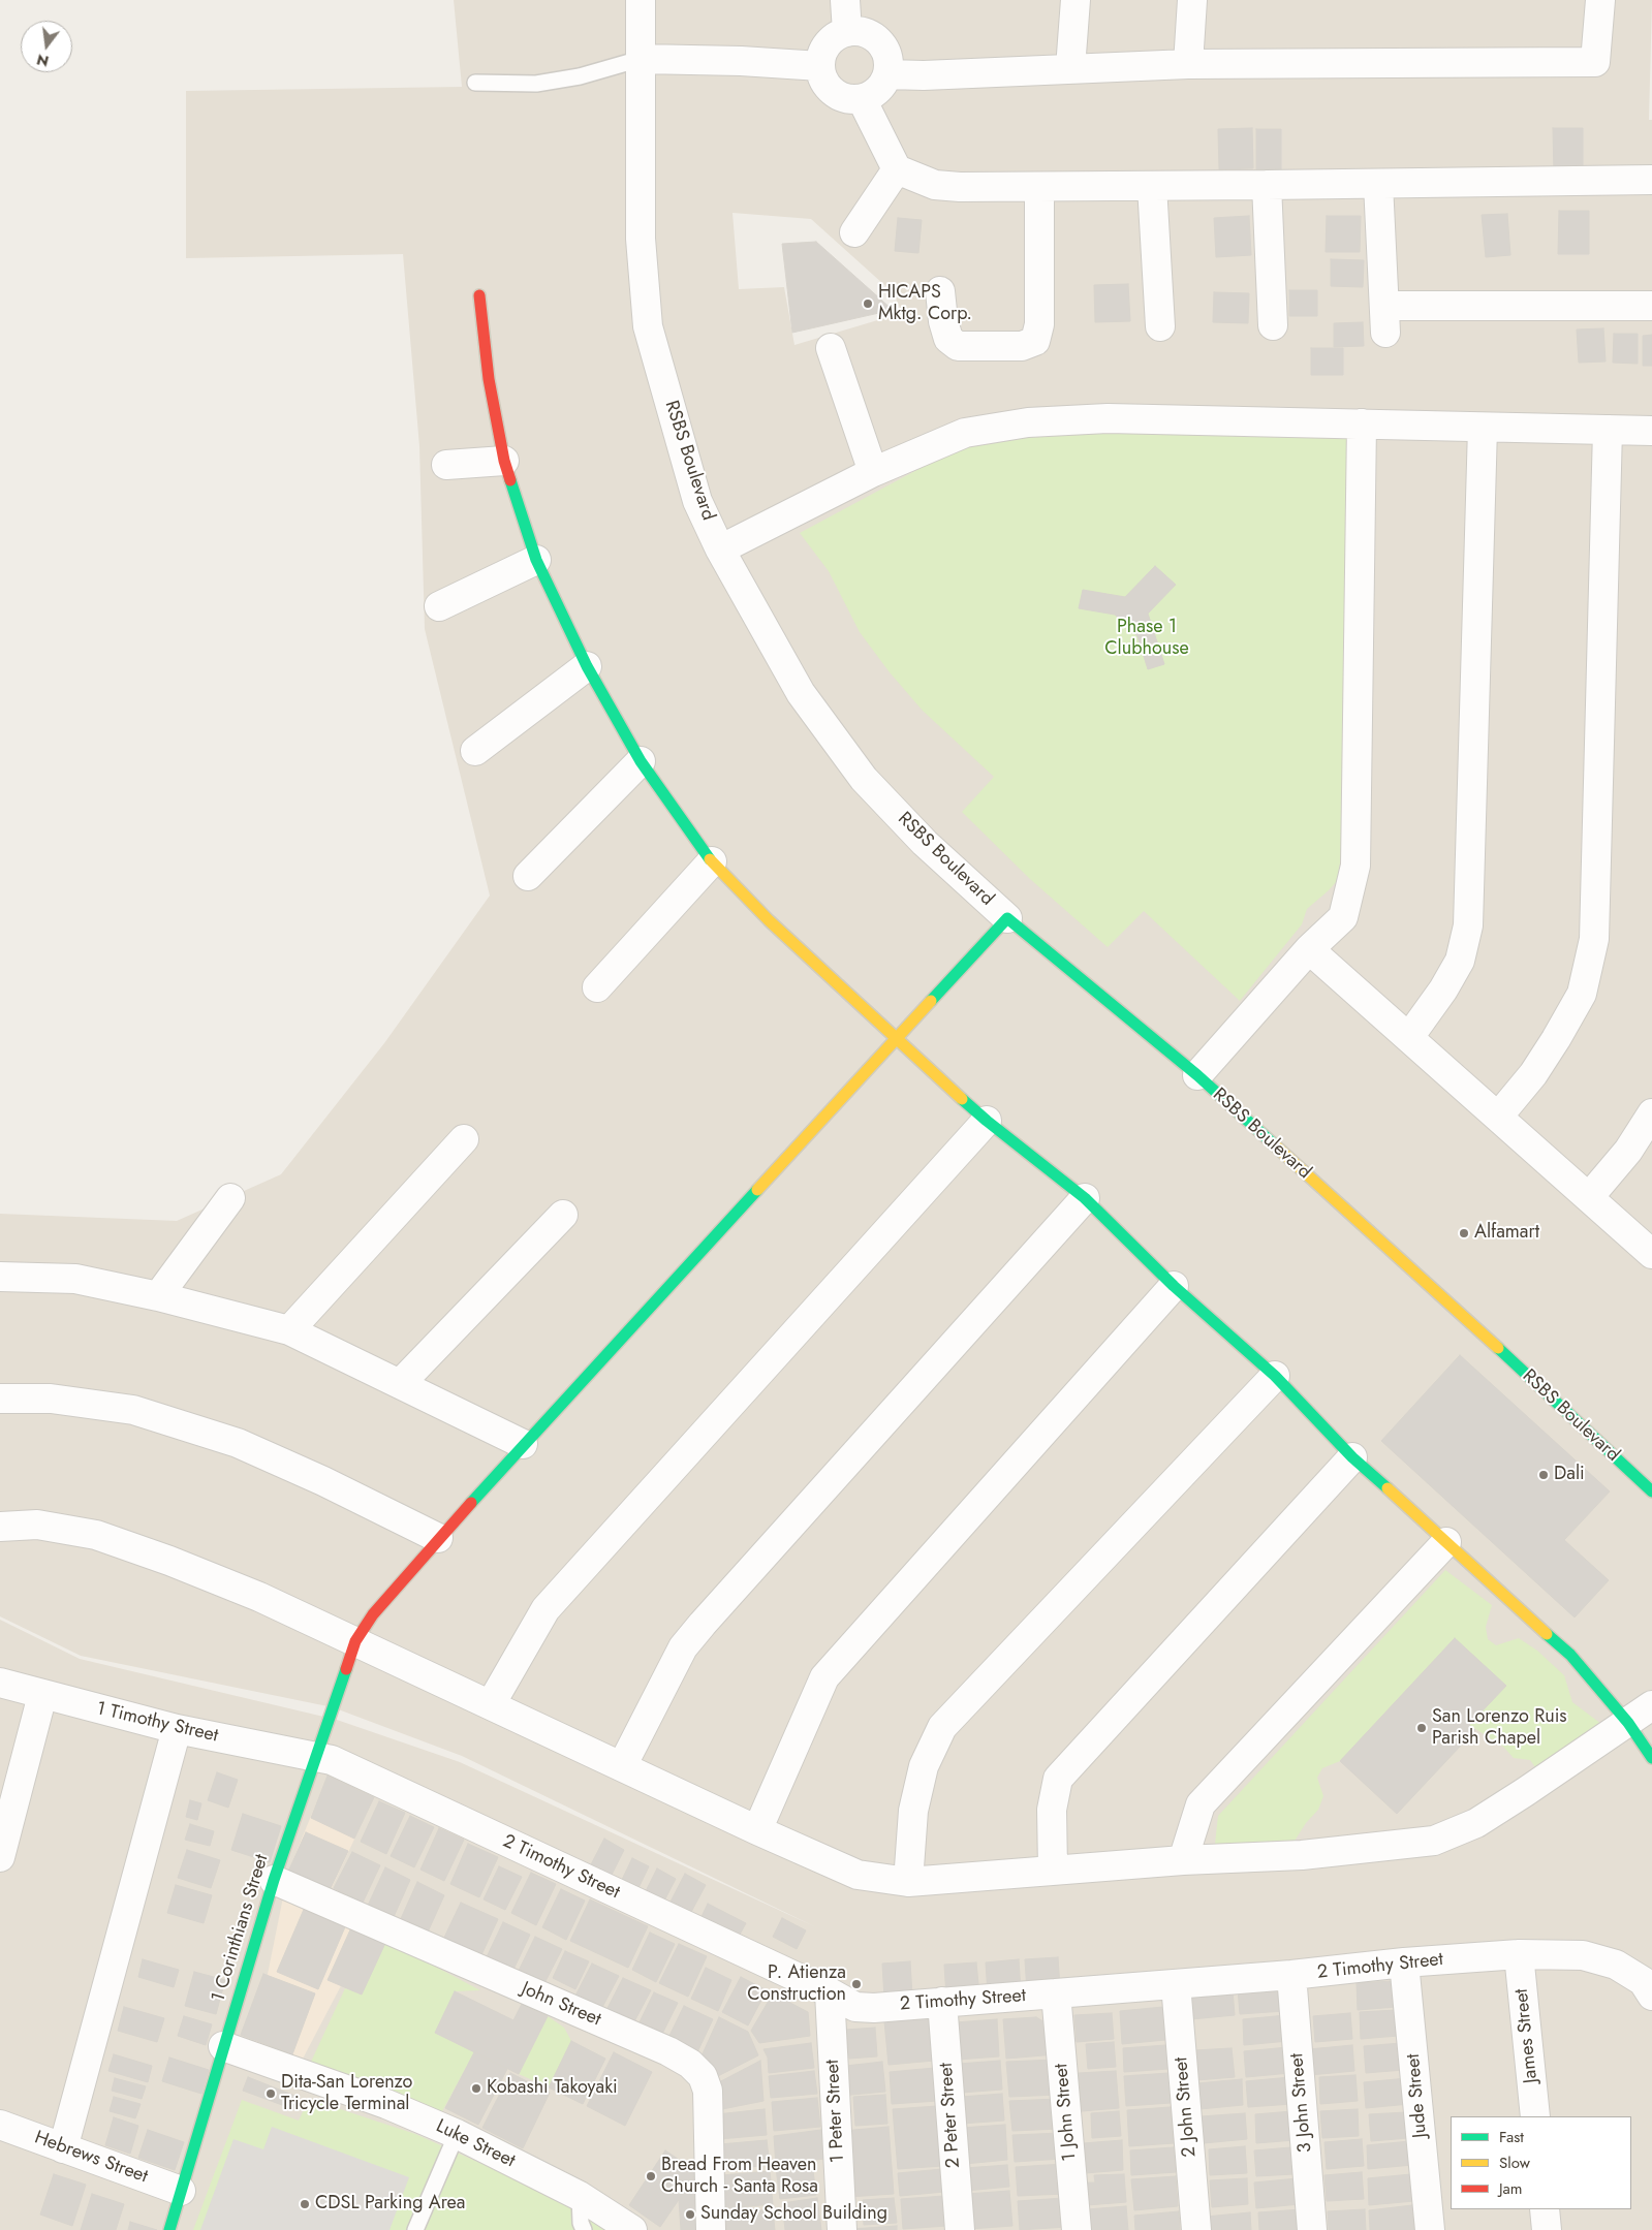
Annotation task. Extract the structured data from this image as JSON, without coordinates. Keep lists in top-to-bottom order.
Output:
{
  "streets": {
    "street": [
      "RSBS Boulevard",
      "1 Timothy Street",
      "2 Timothy Street",
      "1 Corinthians Street",
      "John Street",
      "James Street",
      "Jude Street",
      "3 John Street",
      "2 John Street",
      "1 Peter Street",
      "1 John Street",
      "2 Peter Street",
      "Luke Street",
      "Hebrews Street"
    ]
  },
  "crossings": [
    ["RSBS Boulevard", "1 Corinthians Street"],
    ["1 Timothy Street", "2 Timothy Street"],
    ["1 Timothy Street", "1 Corinthians Street"],
    ["2 Timothy Street", "1 Corinthians Street"],
    ["2 Timothy Street", "James Street"],
    ["2 Timothy Street", "Jude Street"],
    ["2 Timothy Street", "3 John Street"],
    ["2 Timothy Street", "2 John Street"],
    ["2 Timothy Street", "1 Peter Street"],
    ["2 Timothy Street", "1 John Street"],
    ["2 Timothy Street", "2 Peter Street"],
    ["1 Corinthians Street", "John Street"],
    ["1 Corinthians Street", "Luke Street"],
    ["1 Corinthians Street", "Hebrews Street"]
  ],
  "parks": ["Phase 1 Clubhouse"],
  "places": [
    "HICAPS Mktg. Corp.",
    "Alfamart",
    "Dali",
    "San Lorenzo Ruis Parish Chapel",
    "P. Atienza Construction",
    "Kobashi Takoyaki",
    "Dita-San Lorenzo Tricycle Terminal",
    "Bread From Heaven Church - Santa Rosa",
    "CDSL Parking Area",
    "Sunday School Building"
  ],
  "legend": ["Fast", "Slow", "Jam"],
  "north": "bottom"
}
